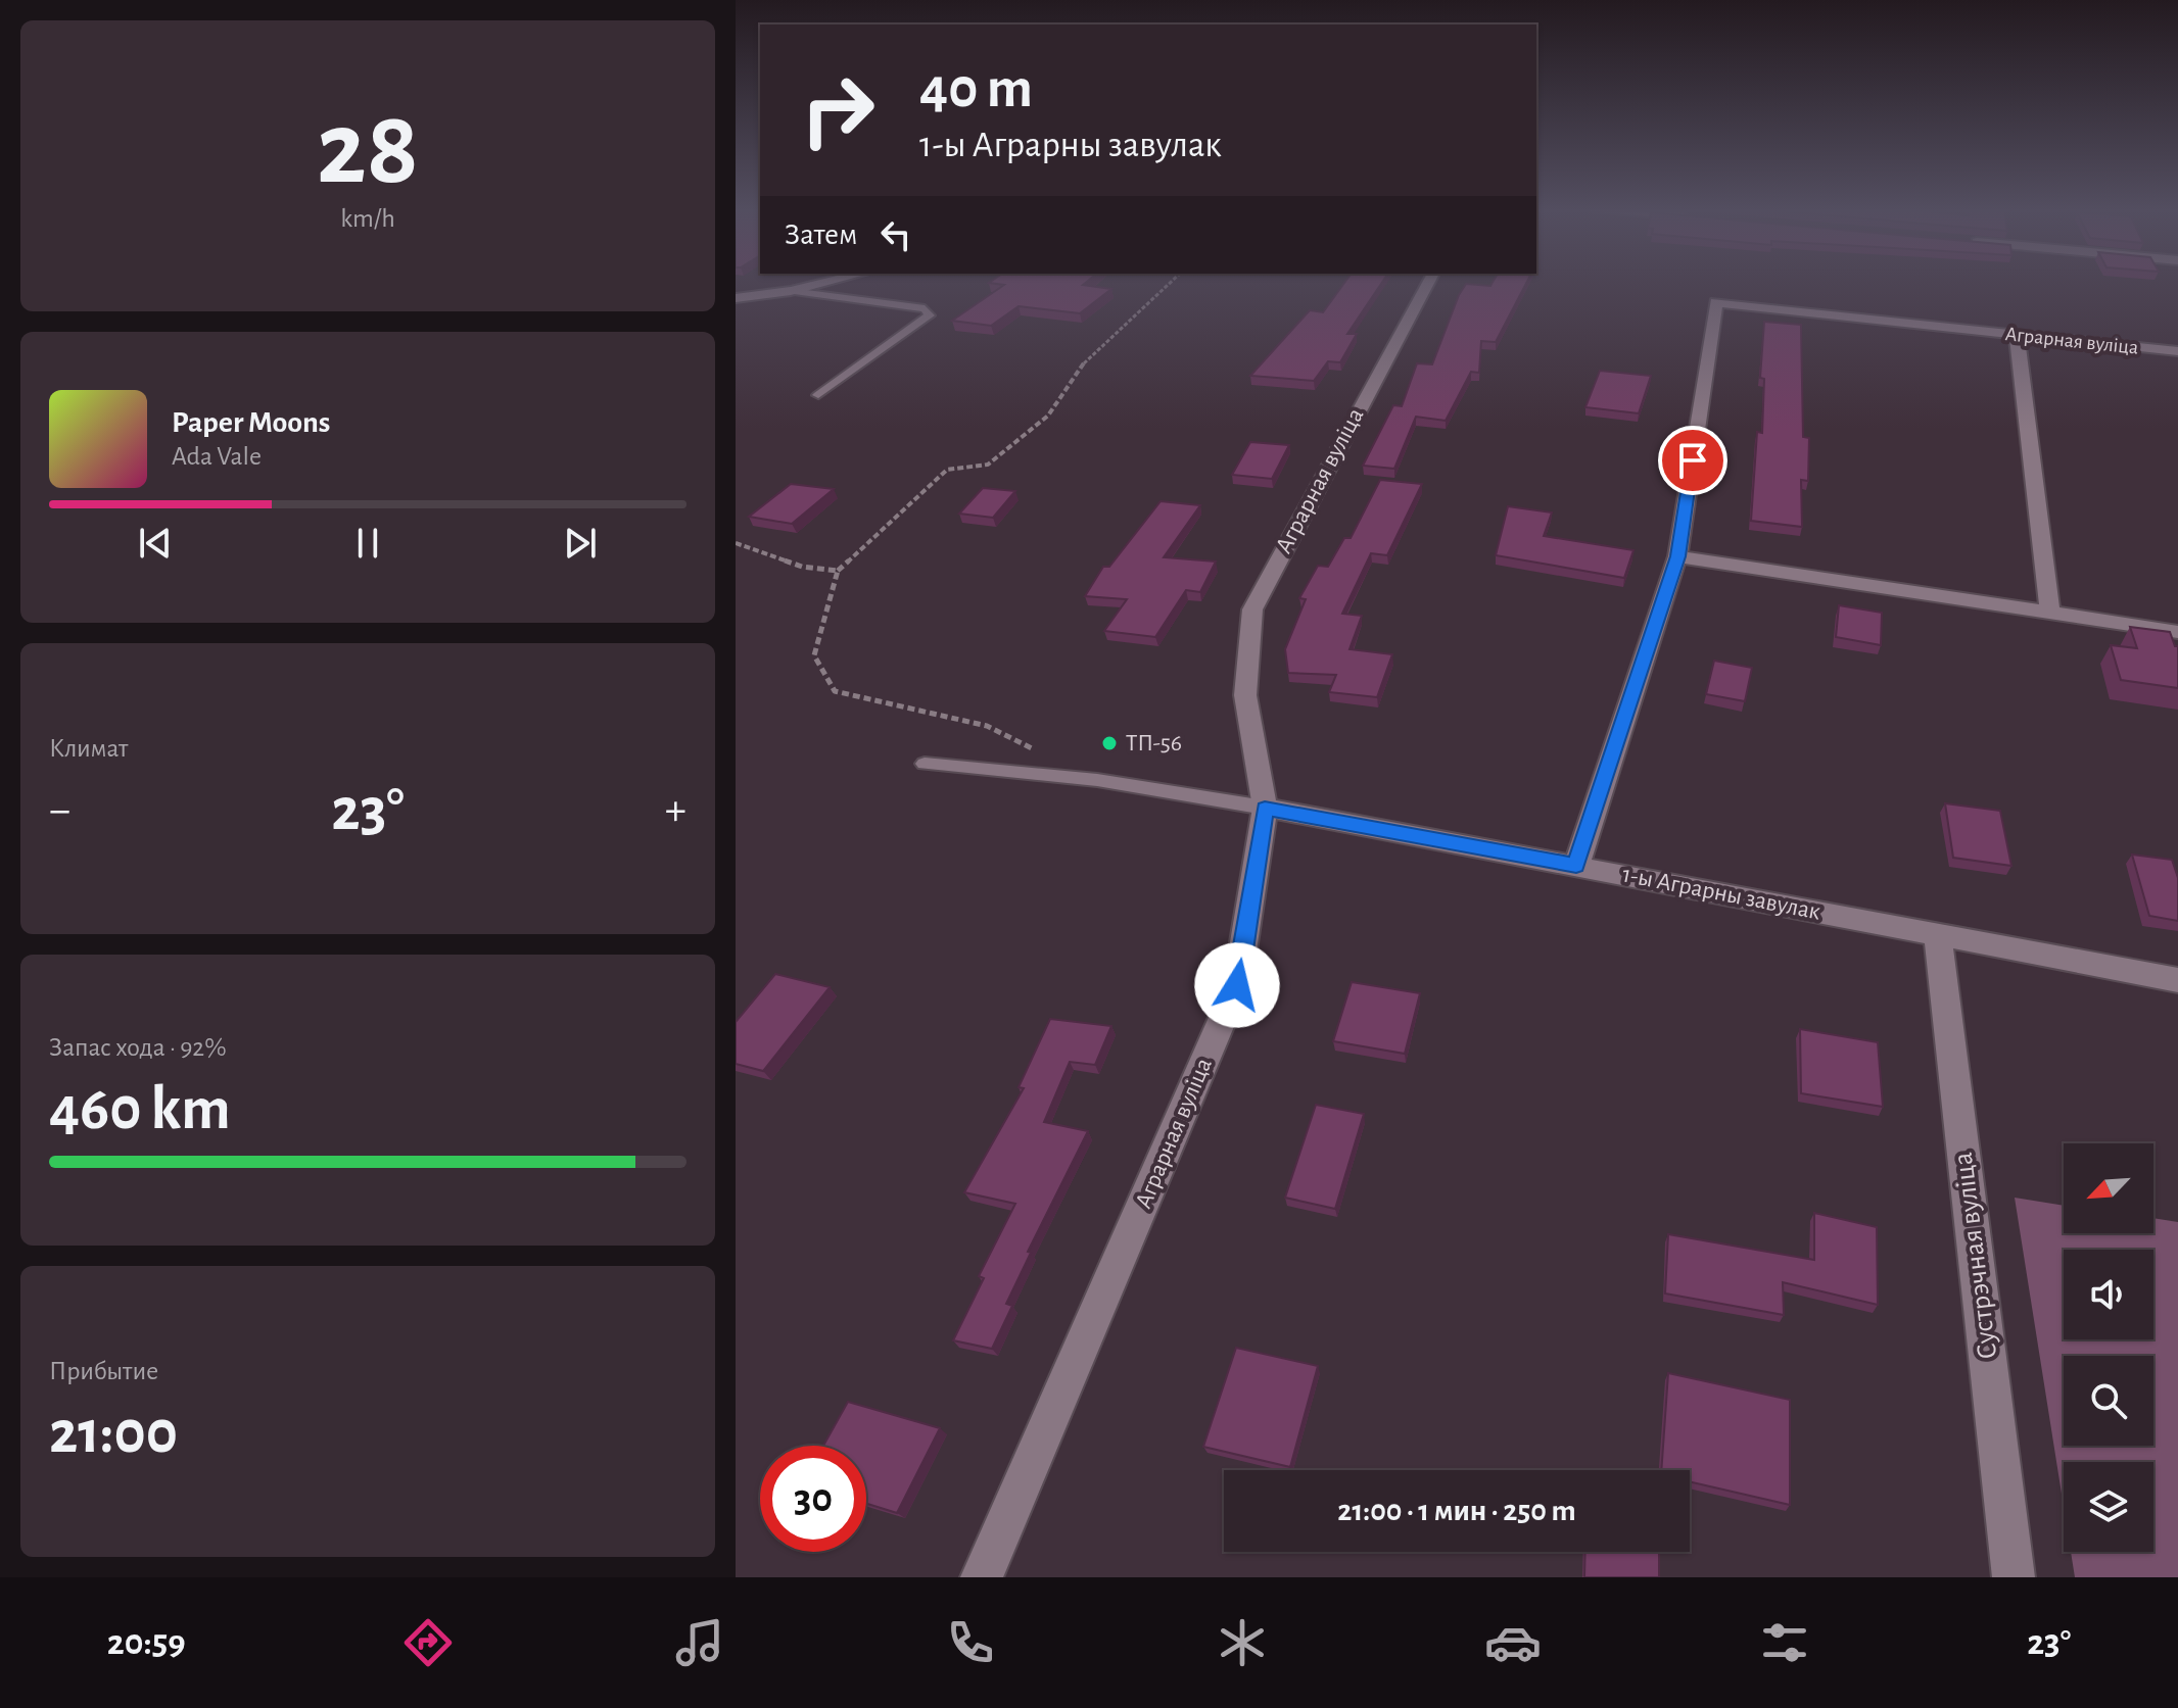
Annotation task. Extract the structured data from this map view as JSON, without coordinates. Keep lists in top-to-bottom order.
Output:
{
  "streets": {
    "street": ["Аграрная вуліца", "1-ы Аграрны завулак", "Сустрэчная вуліца"]
  },
  "crossings": [
    ["Аграрная вуліца", "1-ы Аграрны завулак"],
    ["1-ы Аграрны завулак", "Сустрэчная вуліца"]
  ],
  "places": ["ТП-56"],
  "north": "bottom left",
  "page": {
    "tile": [
      ["28", "km/h"],
      "Климат",
      ["Запас хода · 92%", "460 km"],
      ["Прибытие", "21:00"]
    ],
    "turn": ["40 m", "1-ы Аграрны завулак"],
    "then": "Затем",
    "song": ["Paper Moons", "Ada Vale"],
    "heat": ["−", "23°", "+"],
    "limit": "30",
    "trip": "21:00 · 1 мин · 250 m",
    "tabs": ["20:59", "23°"]
  }
}
